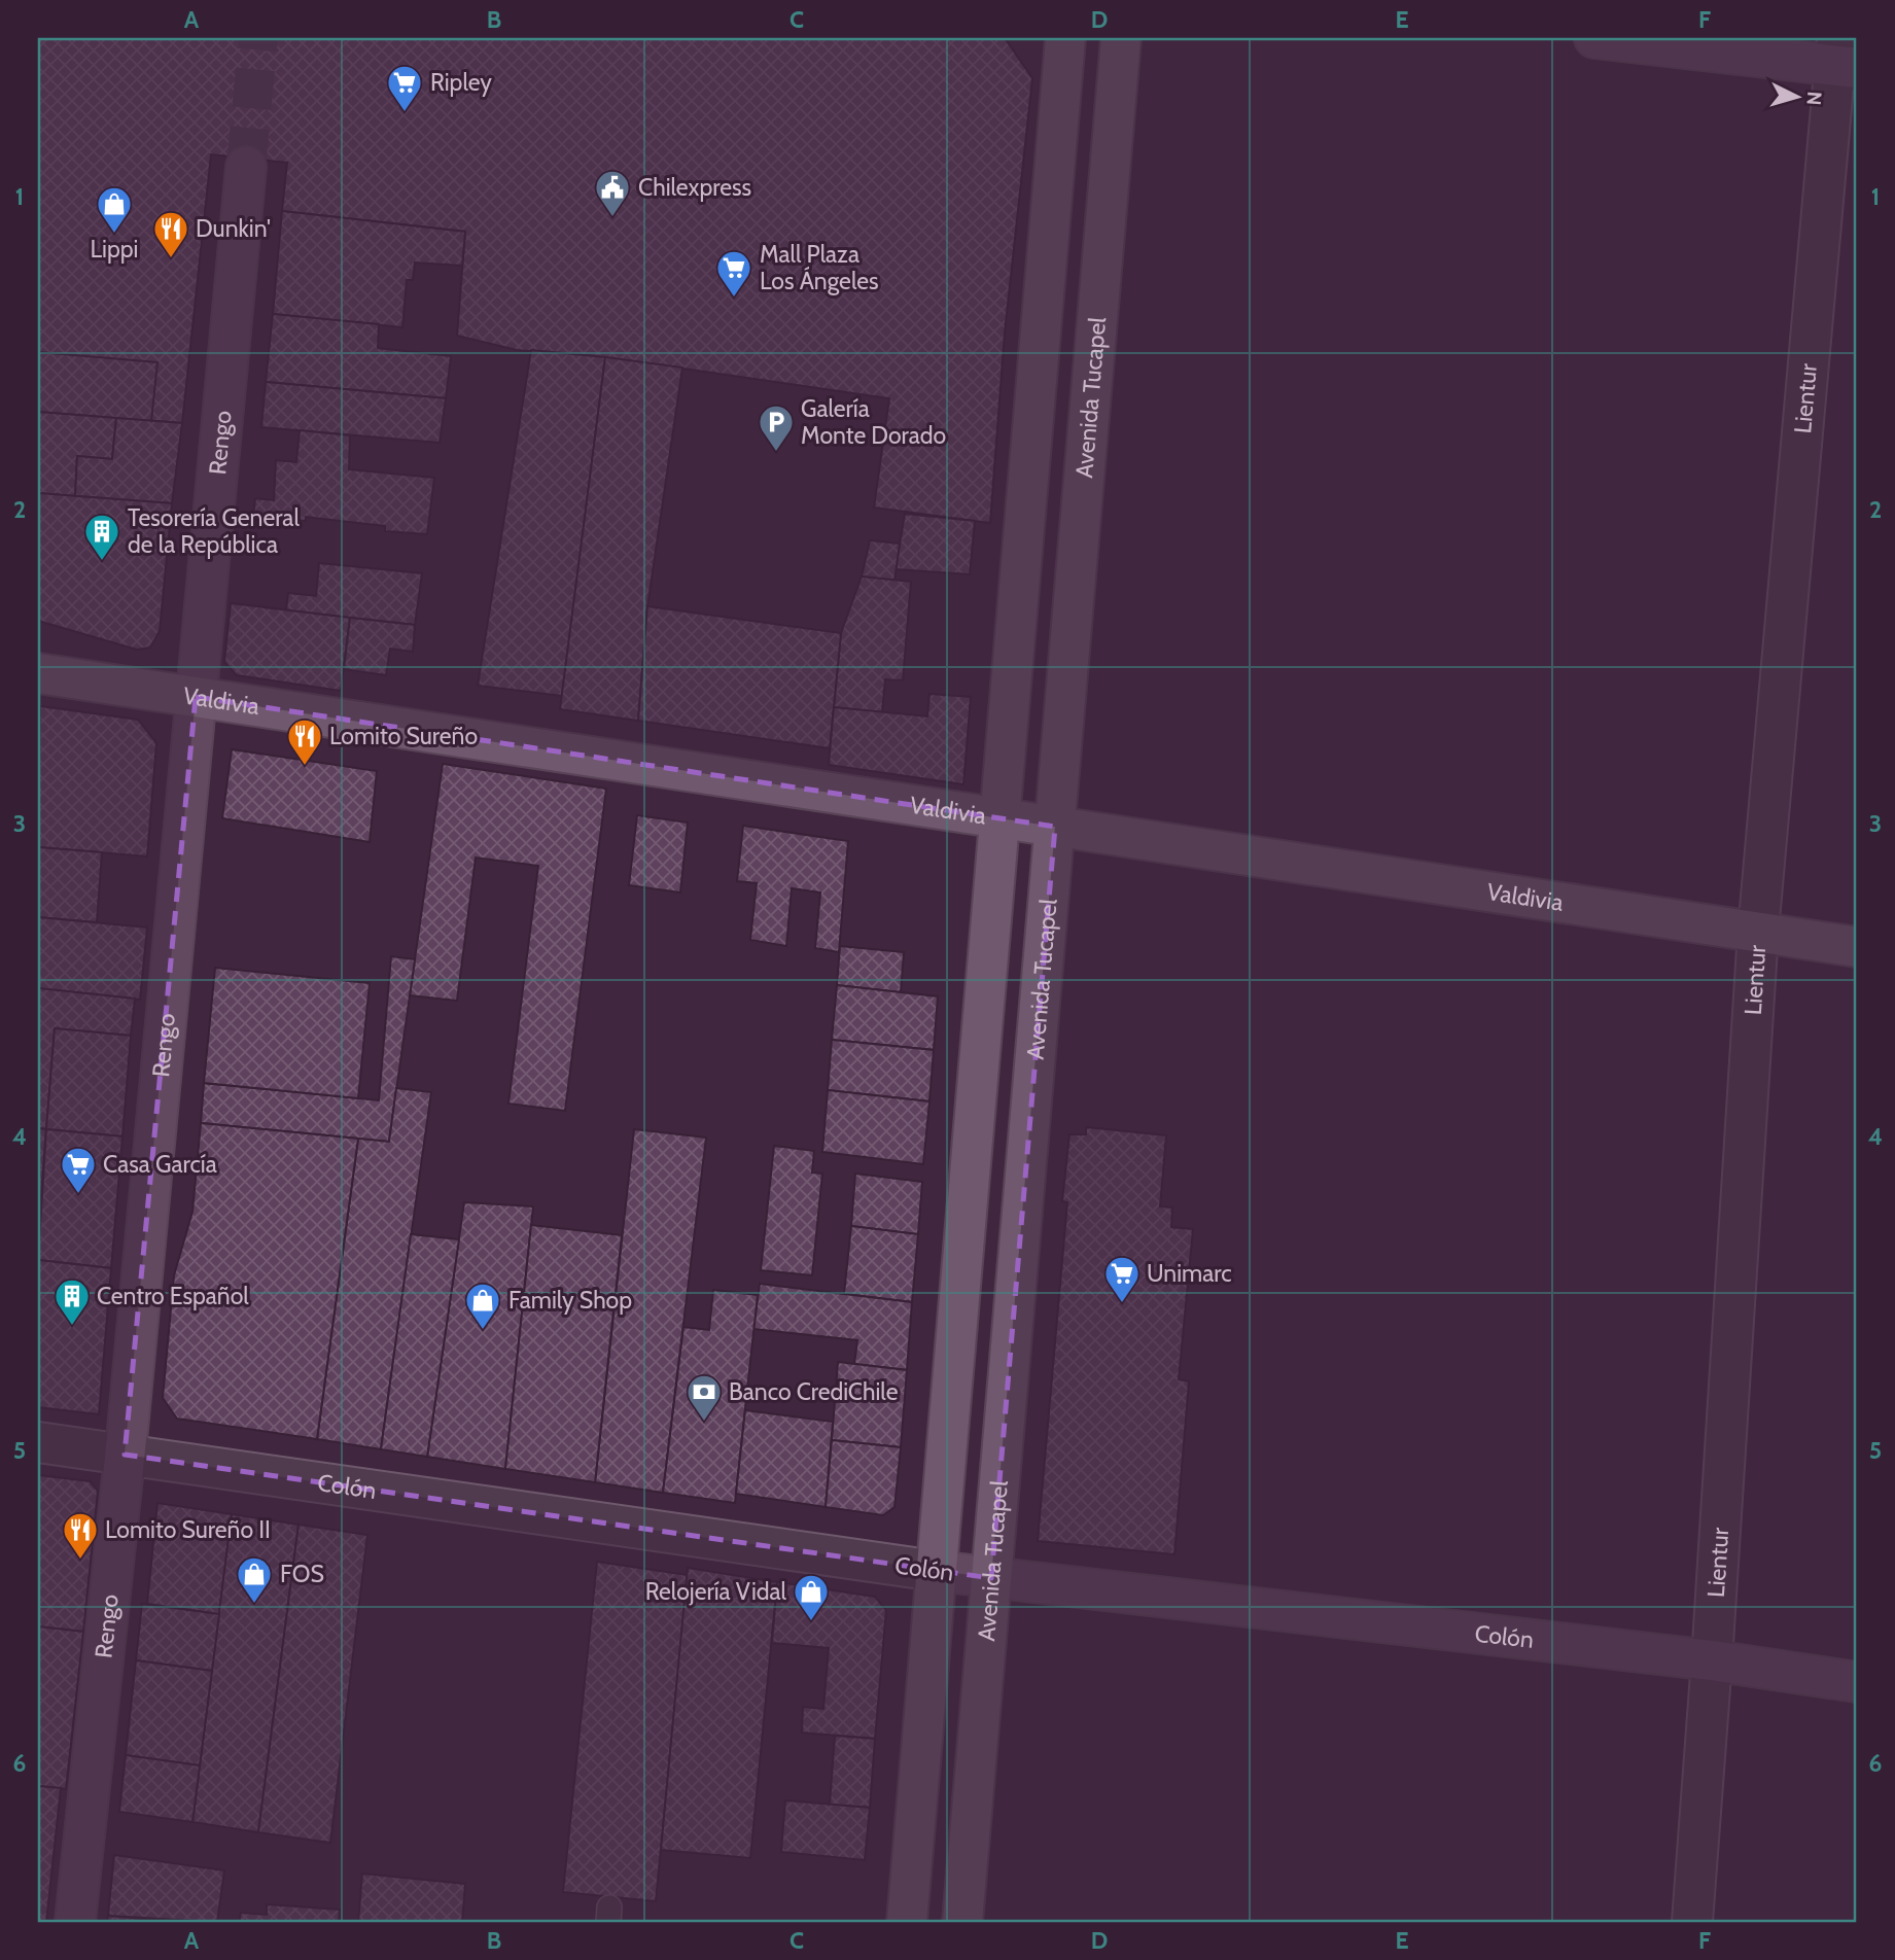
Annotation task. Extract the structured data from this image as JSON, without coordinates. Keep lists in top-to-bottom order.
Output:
{
  "streets": {
    "main road": ["Avenida Tucapel", "Valdivia"],
    "street": ["Lientur", "Rengo", "Colón"]
  },
  "crossings": [
    ["Lientur", "Valdivia"],
    ["Lientur", "Colón"],
    ["Avenida Tucapel", "Valdivia"],
    ["Avenida Tucapel", "Colón"],
    ["Rengo", "Valdivia"],
    ["Rengo", "Colón"]
  ],
  "places": {
    "supermarket": [
      "Ripley",
      "Mall Plaza Los Ángeles",
      "Casa García",
      "Unimarc"
    ],
    "public building": ["Chilexpress"],
    "shop": [
      "Lippi",
      "Family Shop",
      "FOS",
      "Relojería Vidal"
    ],
    "restaurant": ["Dunkin'", "Lomito Sureño", "Lomito Sureño II"],
    "parking": ["Galería Monte Dorado"],
    "building": ["Tesorería General de la República", "Centro Español"],
    "bank": ["Banco CrediChile"]
  },
  "north": "right",
  "grid": {
    "columns": [
      "A",
      "B",
      "C",
      "D",
      "E",
      "F"
    ],
    "rows": [
      "1",
      "2",
      "3",
      "4",
      "5",
      "6"
    ]
  }
}
